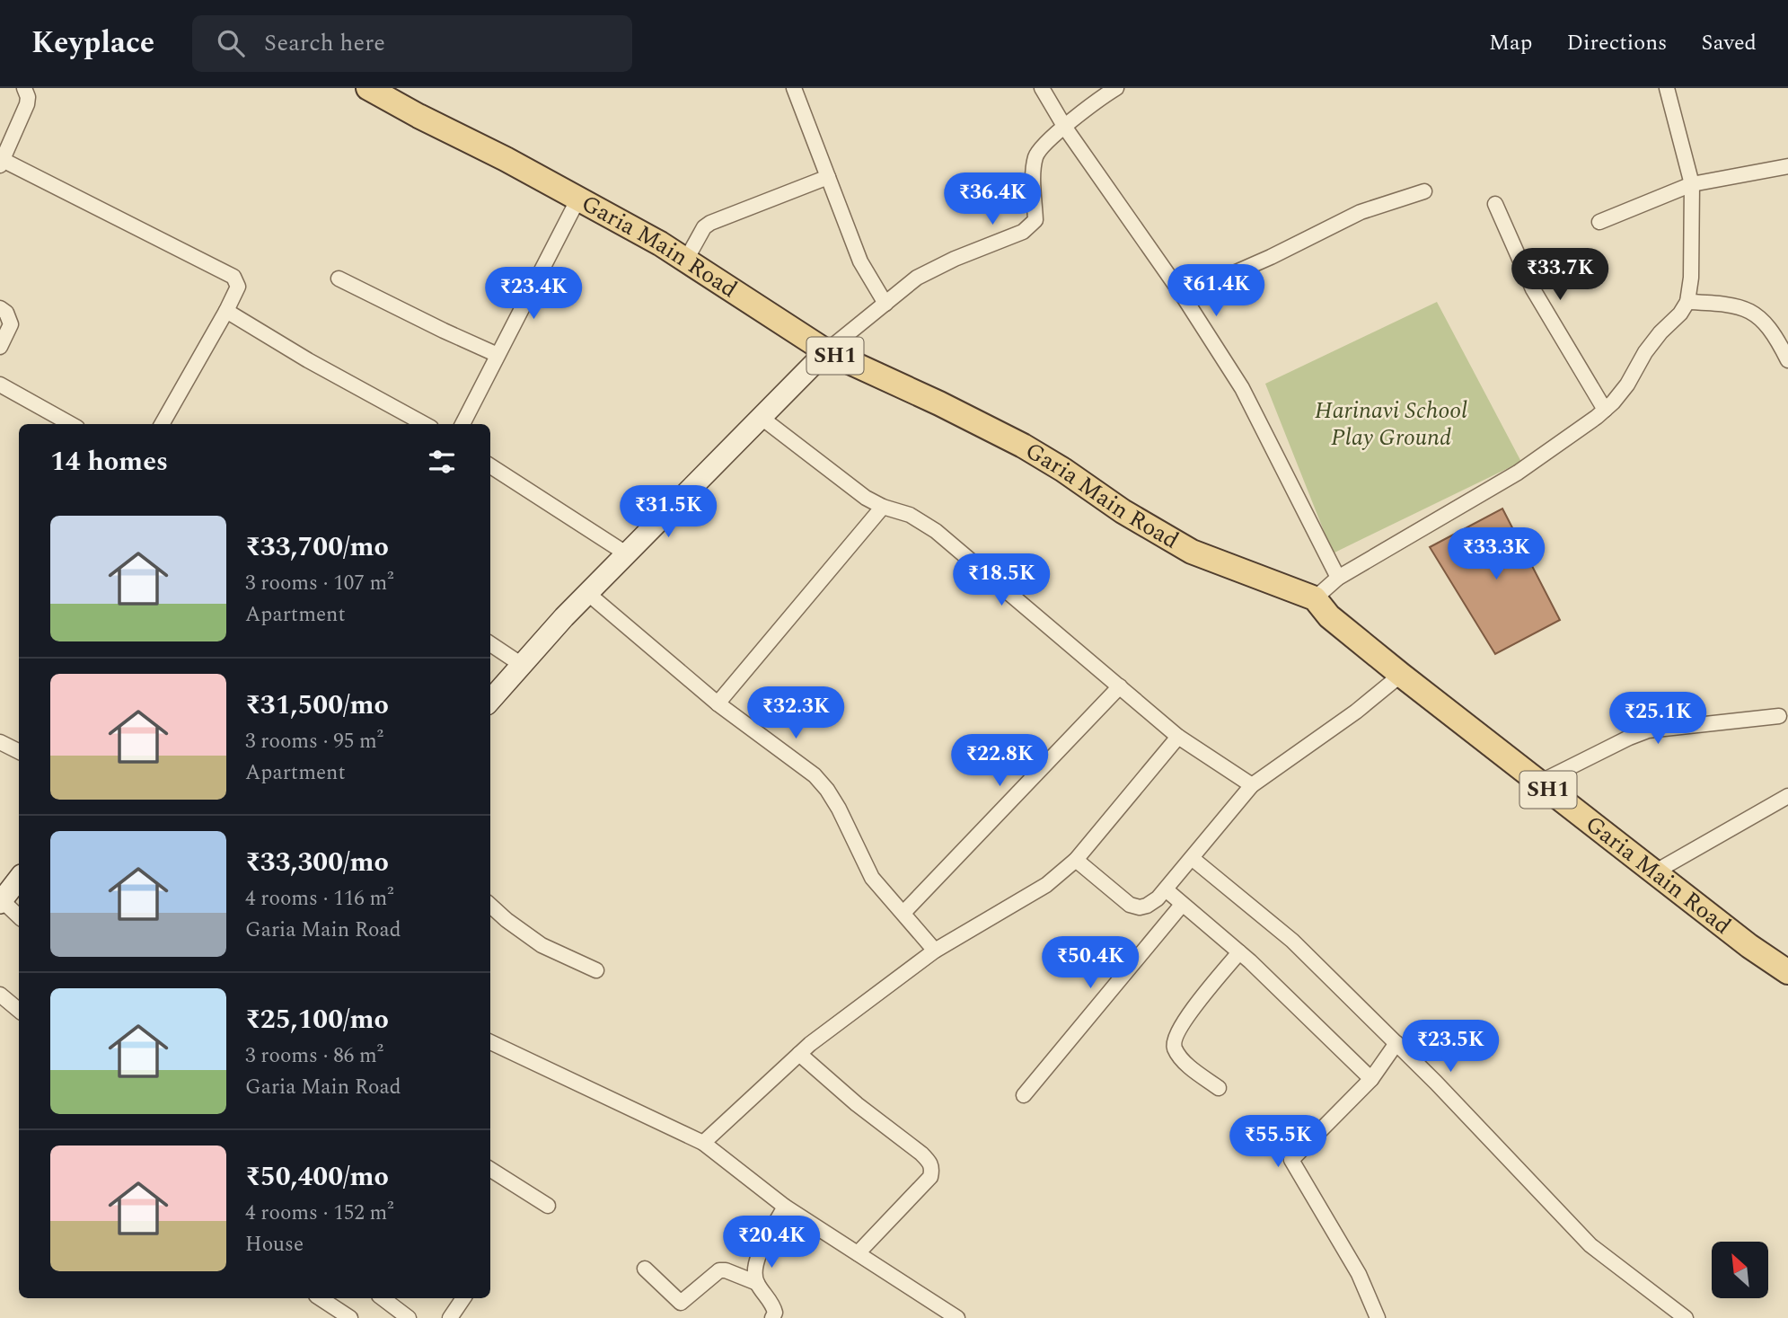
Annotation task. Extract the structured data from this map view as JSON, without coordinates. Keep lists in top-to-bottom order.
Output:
{
  "streets": {
    "main road": ["Garia Main Road", "SH1"]
  },
  "parks": ["Harinavi School Play Ground"],
  "north": "top left",
  "page": {
    "header": "Keyplace",
    "search": "Search here",
    "nav": ["Map", "Directions", "Saved"],
    "price": [
      "₹36.4K",
      "₹33.7K",
      "₹61.4K",
      "₹23.4K",
      "₹31.5K",
      "₹33.3K",
      "₹18.5K",
      "₹32.3K",
      "₹25.1K",
      "₹22.8K",
      "₹50.4K",
      "₹23.5K",
      "₹55.5K",
      "₹20.4K"
    ],
    "heading": "14 homes",
    "list": [
      {
        "name": "₹33,700/mo",
        "note": "3 rooms · 107 m² · Apartment"
      },
      {
        "name": "₹31,500/mo",
        "note": "3 rooms · 95 m² · Apartment"
      },
      {
        "name": "₹33,300/mo",
        "note": "4 rooms · 116 m² · Garia Main Road"
      },
      {
        "name": "₹25,100/mo",
        "note": "3 rooms · 86 m² · Garia Main Road"
      },
      {
        "name": "₹50,400/mo",
        "note": "4 rooms · 152 m² · House"
      }
    ]
  }
}
